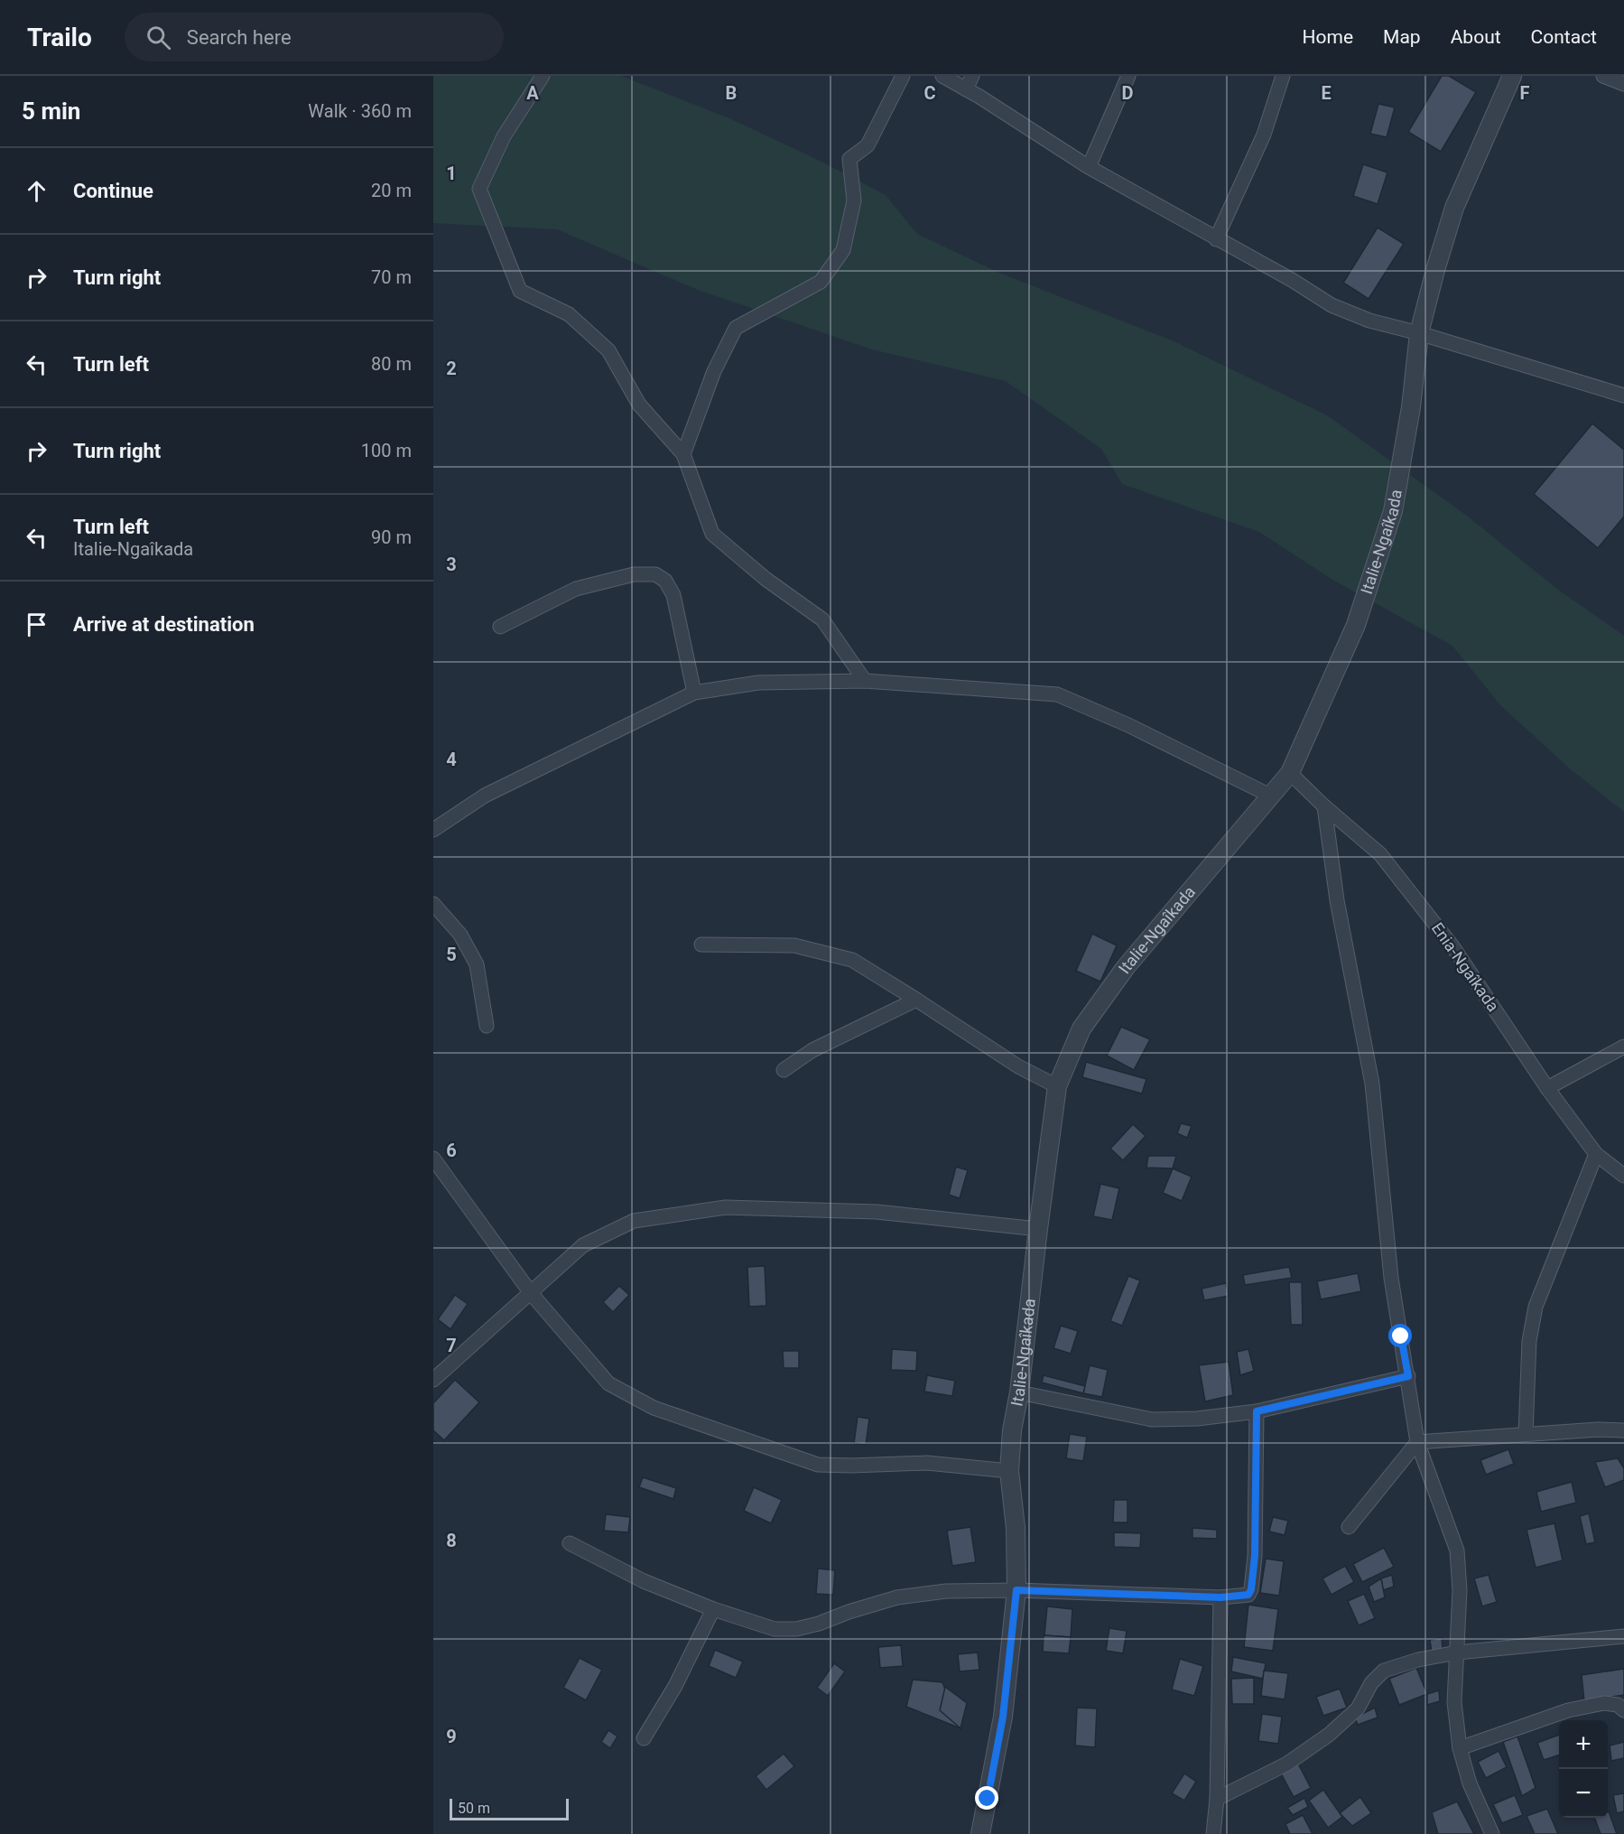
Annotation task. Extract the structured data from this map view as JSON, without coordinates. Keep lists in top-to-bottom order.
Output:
{
  "streets": {
    "street": ["Italie-Ngaîkada", "Enia-Ngaîkada"]
  },
  "crossings": [
    ["Italie-Ngaîkada", "Enia-Ngaîkada"]
  ],
  "scale_bar": "50 m",
  "page": {
    "header": "Trailo",
    "search": "Search here",
    "nav": [
      "Home",
      "Map",
      "About",
      "Contact"
    ],
    "heading": ["5 min", "Walk · 360 m"],
    "list": [
      ["Continue", "20 m"],
      ["Turn right", "70 m"],
      ["Turn left", "80 m"],
      ["Turn right", "100 m"],
      ["Turn left", "Italie-Ngaîkada", "90 m"],
      "Arrive at destination"
    ],
    "map_buttons": ["+", "−"],
    "scale": "50 m"
  },
  "grid": {
    "columns": [
      "A",
      "B",
      "C",
      "D",
      "E",
      "F"
    ],
    "rows": [
      "1",
      "2",
      "3",
      "4",
      "5",
      "6",
      "7",
      "8",
      "9"
    ]
  }
}
